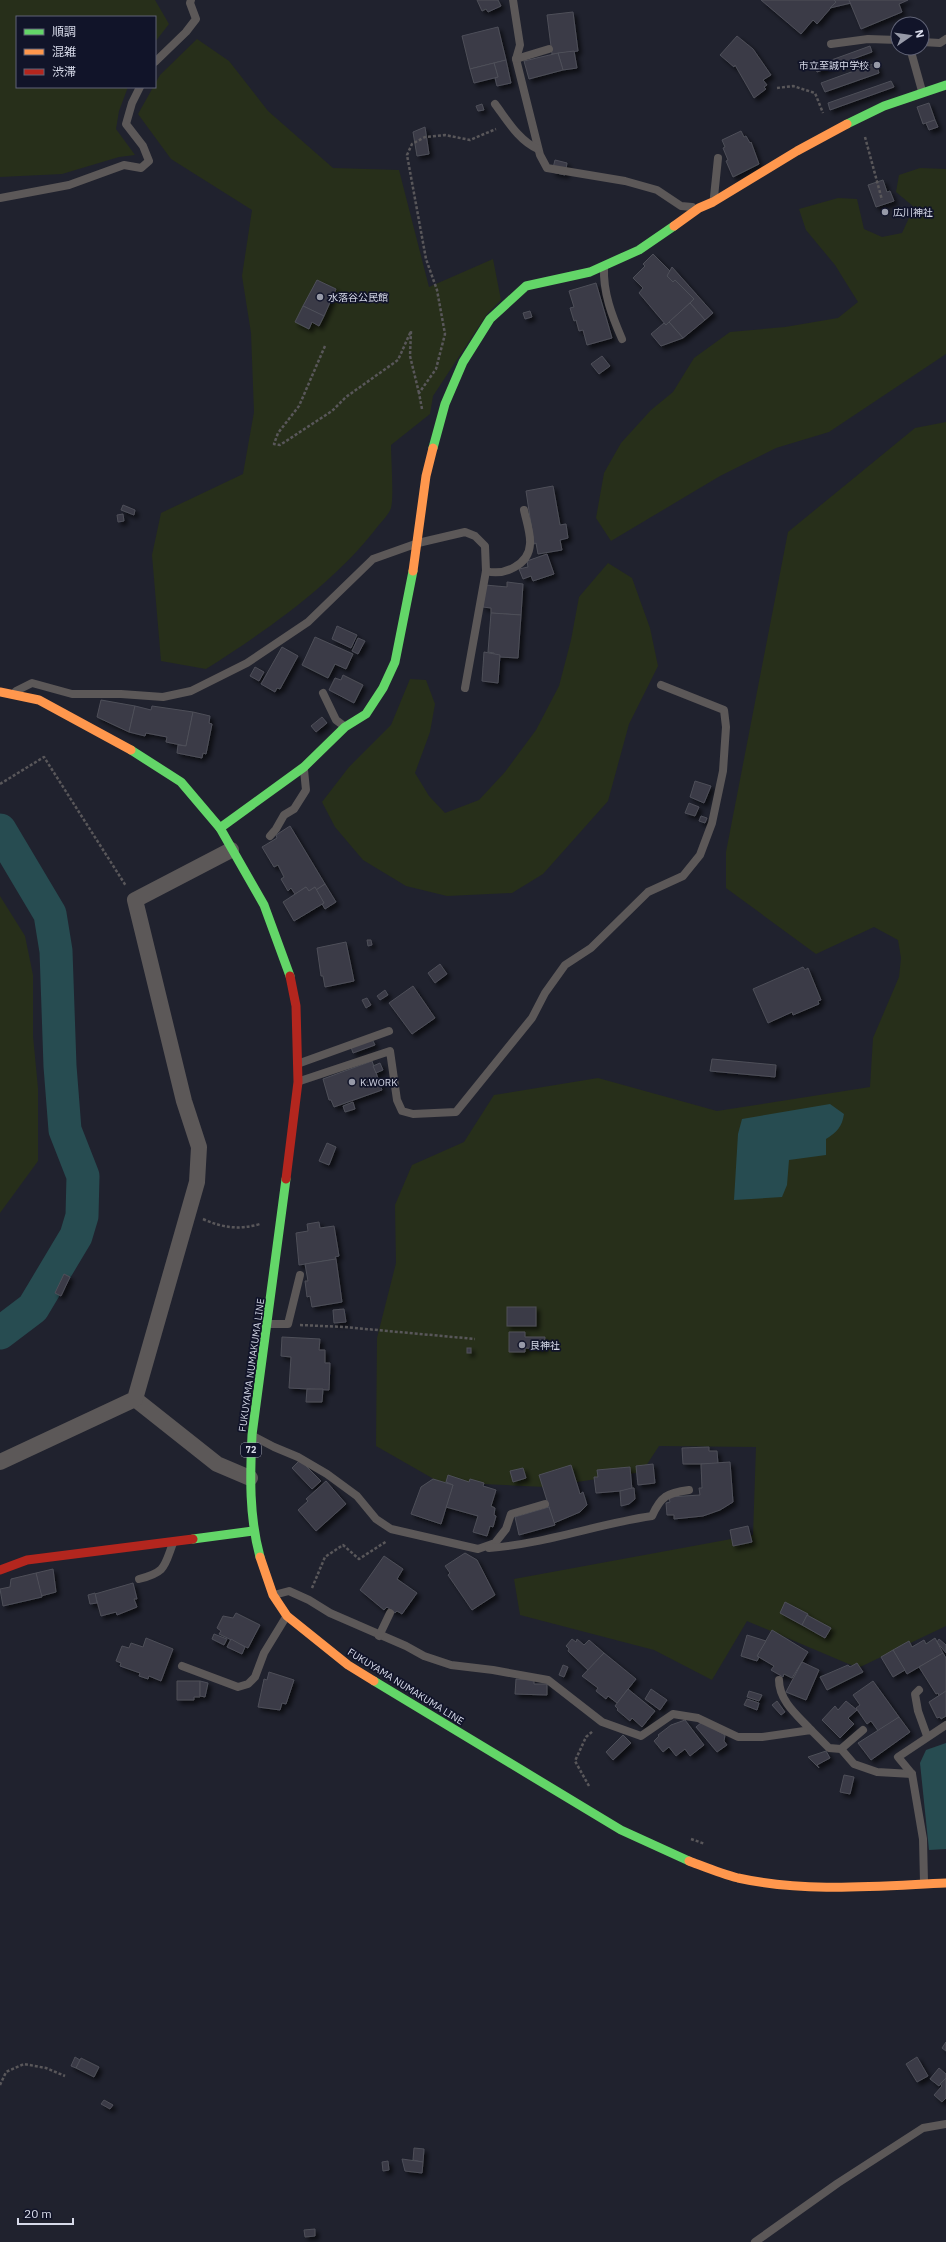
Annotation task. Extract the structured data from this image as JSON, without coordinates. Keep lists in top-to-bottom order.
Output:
{
  "streets": {
    "main road": ["FUKUYAMA NUMAKUMA LINE", "72"]
  },
  "places": [
    "市立至誠中学校",
    "広川神社",
    "水落谷公民館",
    "K.WORK",
    "艮神社"
  ],
  "legend": ["順調", "混雑", "渋滞"],
  "scale_bar": "20 m",
  "north": "right"
}
